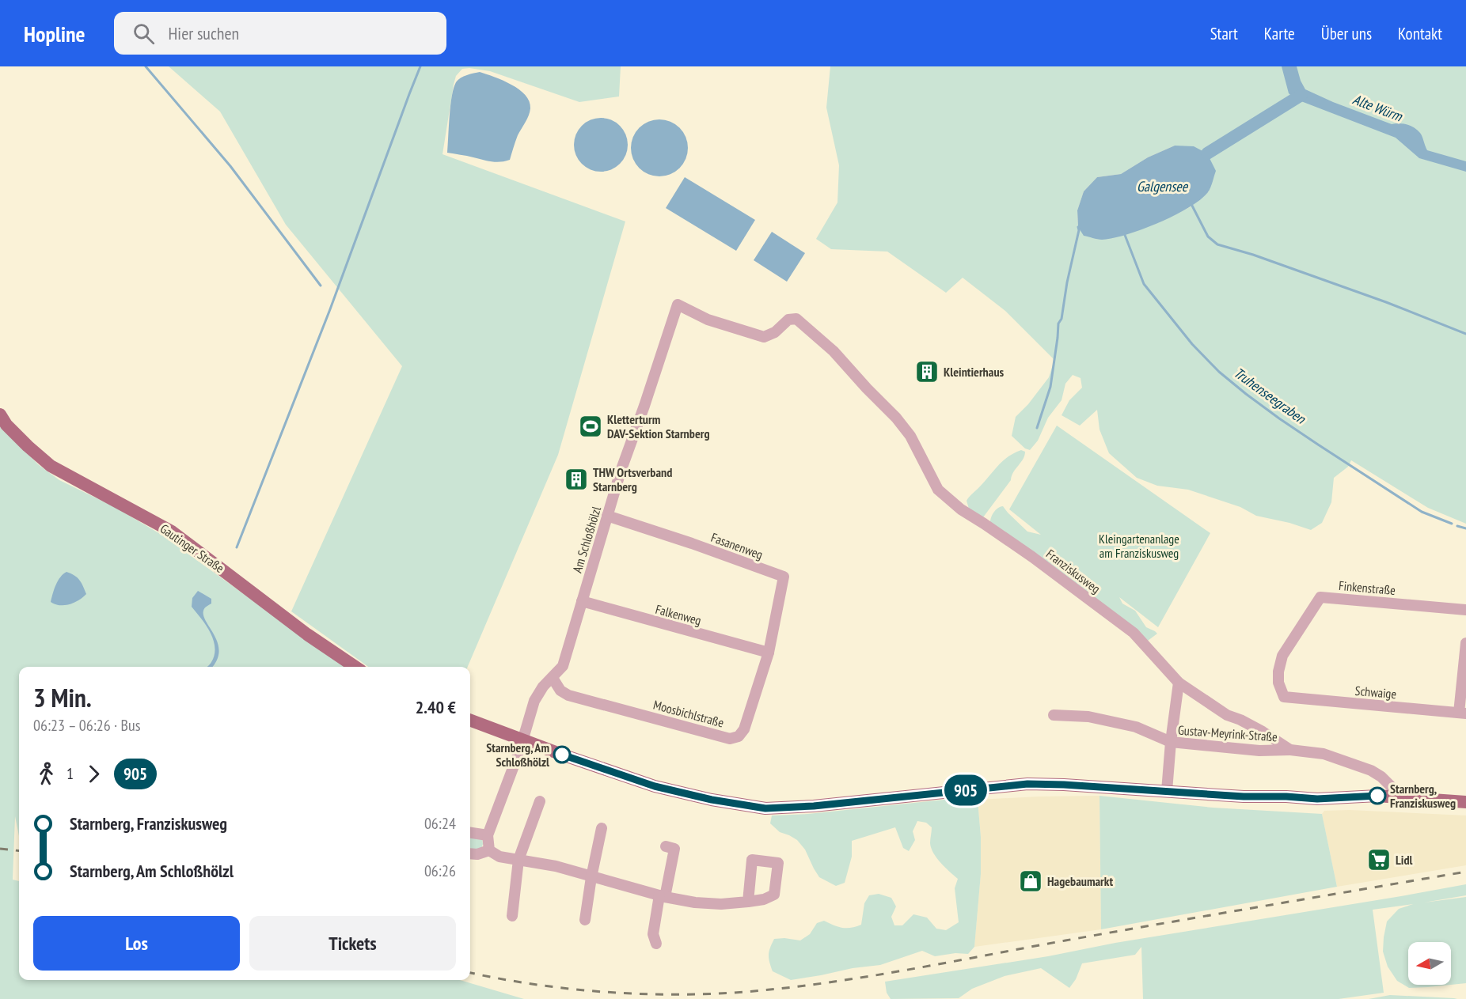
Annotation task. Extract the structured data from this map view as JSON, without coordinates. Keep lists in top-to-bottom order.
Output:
{
  "streets": {
    "main road": ["Gautinger Straße"],
    "street": [
      "Am Schloßhölzl",
      "Fasanenweg",
      "Franziskusweg",
      "Finkenstraße",
      "Falkenweg",
      "Schwaige",
      "Moosbichlstraße",
      "Gustav-Meyrink-Straße"
    ]
  },
  "crossings": [
    ["Am Schloßhölzl", "Fasanenweg"],
    ["Am Schloßhölzl", "Franziskusweg"],
    ["Am Schloßhölzl", "Falkenweg"],
    ["Am Schloßhölzl", "Moosbichlstraße"],
    ["Fasanenweg", "Falkenweg"],
    ["Fasanenweg", "Moosbichlstraße"],
    ["Franziskusweg", "Gustav-Meyrink-Straße"],
    ["Finkenstraße", "Schwaige"],
    ["Falkenweg", "Moosbichlstraße"]
  ],
  "water": ["Alte Würm", "Galgensee", "Truhenseegraben"],
  "parks": ["Kleingartenanlage am Franziskusweg"],
  "places": {
    "building": ["Kleintierhaus", "THW Ortsverband Starnberg"],
    "sports": ["Kletterturm DAV-Sektion Starnberg"],
    "other": ["Starnberg, Am Schloßhölzl", "Starnberg, Franziskusweg"],
    "supermarket": ["Lidl"],
    "shop": ["Hagebaumarkt"]
  },
  "lines": ["bus line 905"],
  "north": "left",
  "page": {
    "header": "Hopline",
    "search": "Hier suchen",
    "nav": [
      "Start",
      "Karte",
      "Über uns",
      "Kontakt"
    ],
    "on_map": "905",
    "heading": ["3 Min.", "06:23 – 06:26 · Bus", "2.40 €"],
    "legs": ["1", "905"],
    "list": [
      {
        "name": "Starnberg, Franziskusweg",
        "value": "06:24"
      },
      {
        "name": "Starnberg, Am Schloßhölzl",
        "value": "06:26"
      }
    ],
    "buttons": ["Los", "Tickets"]
  }
}
